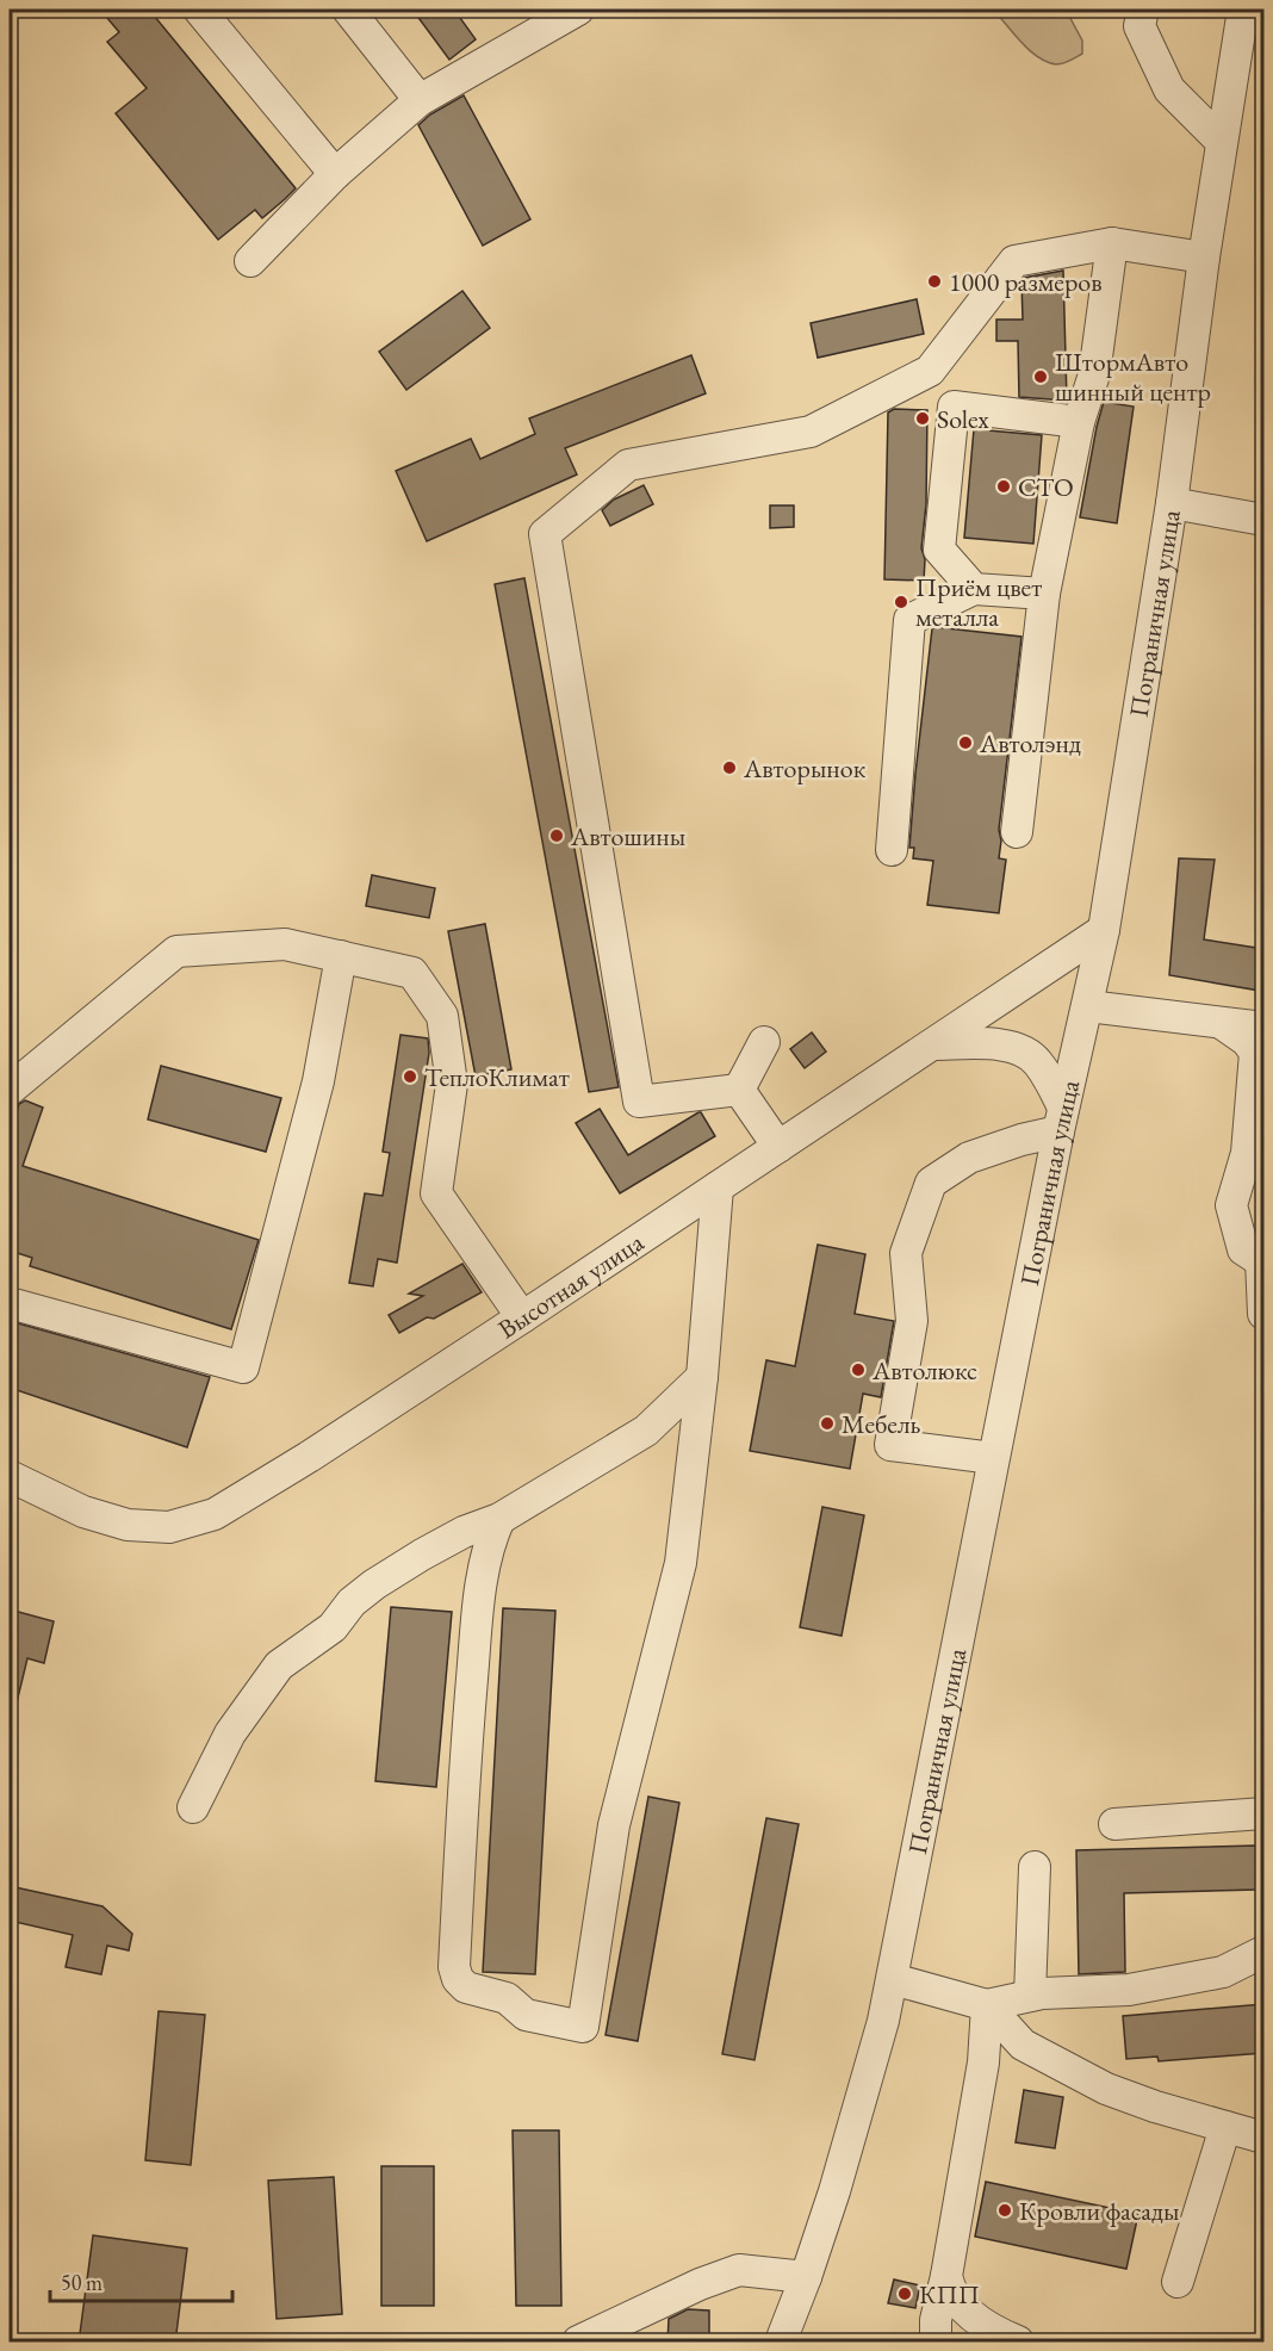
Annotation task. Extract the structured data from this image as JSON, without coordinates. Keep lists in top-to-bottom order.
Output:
{
  "streets": {
    "street": ["Пограничная улица", "Высотная улица"]
  },
  "crossings": [
    ["Пограничная улица", "Высотная улица"]
  ],
  "places": [
    "1000 размеров",
    "ШтормАвто шинный центр",
    "Solex",
    "СТО",
    "Приём цвет металла",
    "Автолэнд",
    "Авторынок",
    "Автошины",
    "ТеплоКлимат",
    "Автолюкс",
    "Мебель",
    "Кровли фасады",
    "КПП"
  ],
  "scale_bar": "50 m"
}
